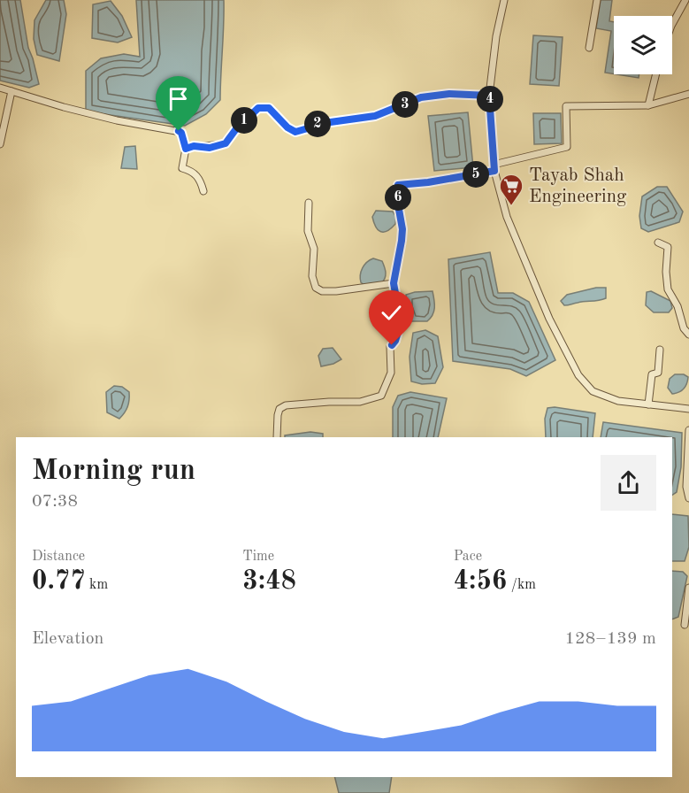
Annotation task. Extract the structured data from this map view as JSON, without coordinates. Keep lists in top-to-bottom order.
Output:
{
  "places": {
    "supermarket": ["Tayab Shah Engineering"]
  },
  "page": {
    "pins": [
      "4",
      "3",
      "1",
      "2",
      "5",
      "6"
    ],
    "heading": ["Morning run", "07:38"],
    "stats": [
      ["Distance", "0.77 km"],
      ["Time", "3:48"],
      ["Pace", "4:56 /km"]
    ],
    "chart": ["Elevation", "128–139 m"]
  }
}
